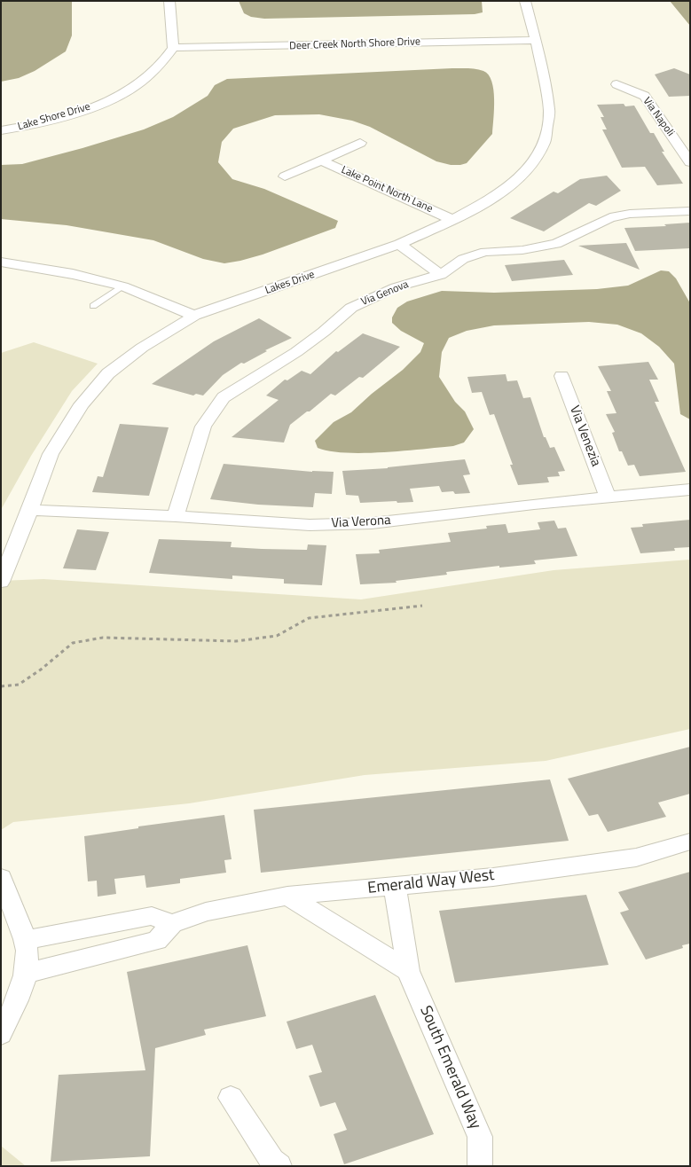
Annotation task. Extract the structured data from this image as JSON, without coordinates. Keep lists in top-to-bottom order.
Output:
{
  "streets": {
    "street": [
      "Deer Creek North Shore Drive",
      "Lake Shore Drive",
      "Via Napoli",
      "Lake Point North Lane",
      "Lakes Drive",
      "Via Genova",
      "Via Venezia",
      "Via Verona",
      "Emerald Way West",
      "South Emerald Way"
    ]
  },
  "crossings": [
    ["Deer Creek North Shore Drive", "Lake Shore Drive"],
    ["Deer Creek North Shore Drive", "Lakes Drive"],
    ["Lake Point North Lane", "Lakes Drive"],
    ["Lakes Drive", "Via Verona"],
    ["Via Genova", "Via Verona"],
    ["Via Venezia", "Via Verona"],
    ["Emerald Way West", "South Emerald Way"]
  ]
}
